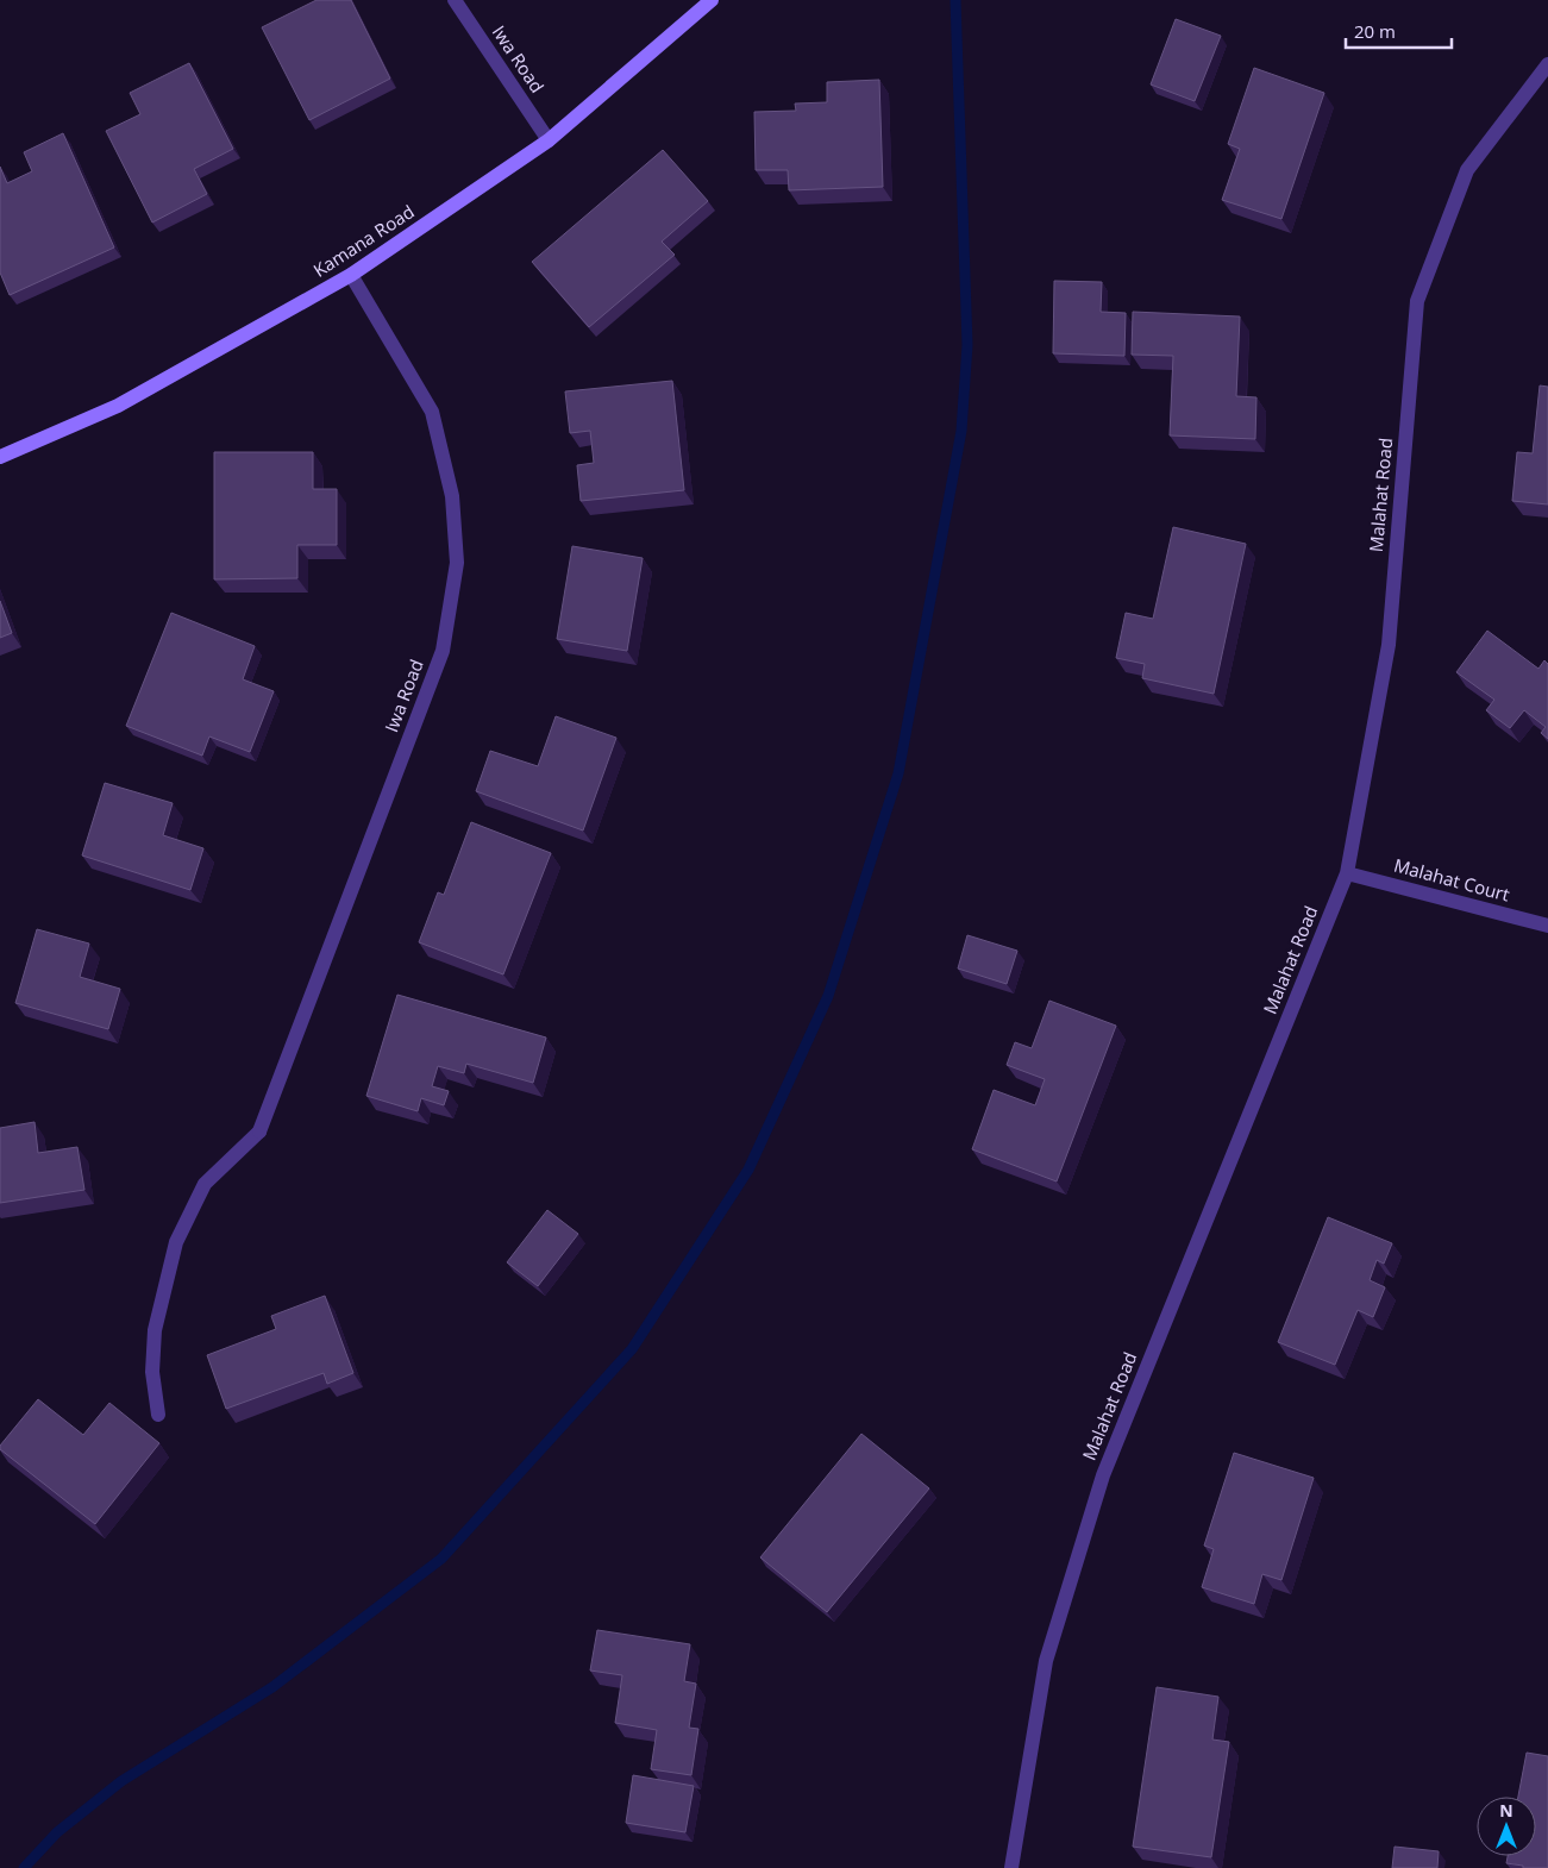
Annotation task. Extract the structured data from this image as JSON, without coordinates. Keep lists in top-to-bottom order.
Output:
{
  "streets": {
    "street": [
      "Iwa Road",
      "Kamana Road",
      "Malahat Road",
      "Malahat Court"
    ]
  },
  "crossings": [
    ["Iwa Road", "Kamana Road"],
    ["Malahat Road", "Malahat Court"]
  ],
  "scale_bar": "20 m",
  "north": "top"
}
